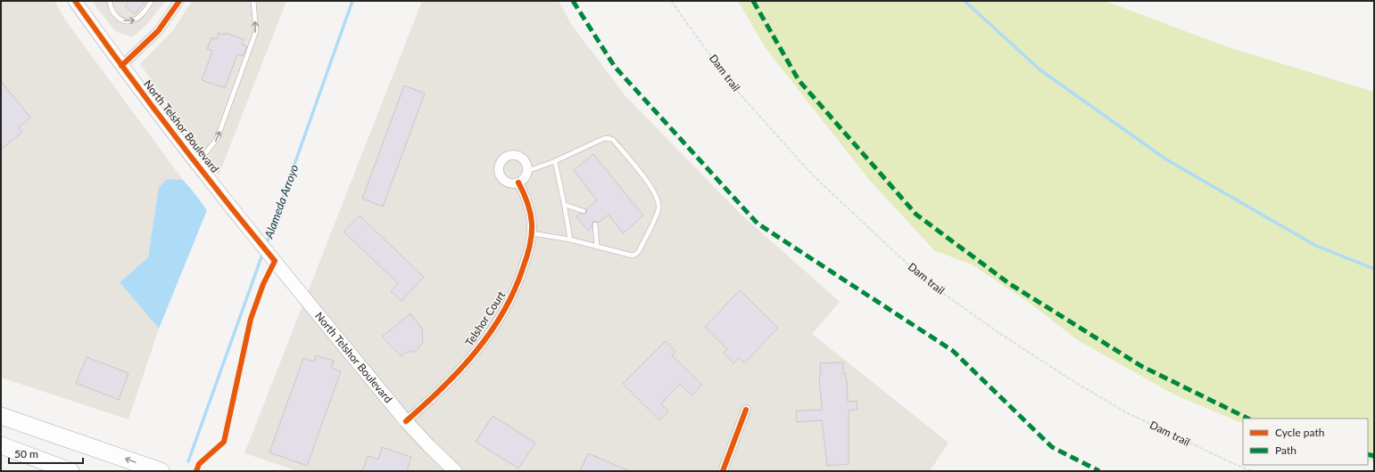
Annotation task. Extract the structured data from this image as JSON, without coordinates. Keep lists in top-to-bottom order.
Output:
{
  "streets": {
    "main road": ["North Telshor Boulevard"],
    "street": ["Telshor Court"],
    "path": ["Dam trail"]
  },
  "crossings": [
    ["North Telshor Boulevard", "Telshor Court"]
  ],
  "water": ["Alameda Arroyo"],
  "legend": ["Cycle path", "Path"],
  "scale_bar": "50 m"
}
